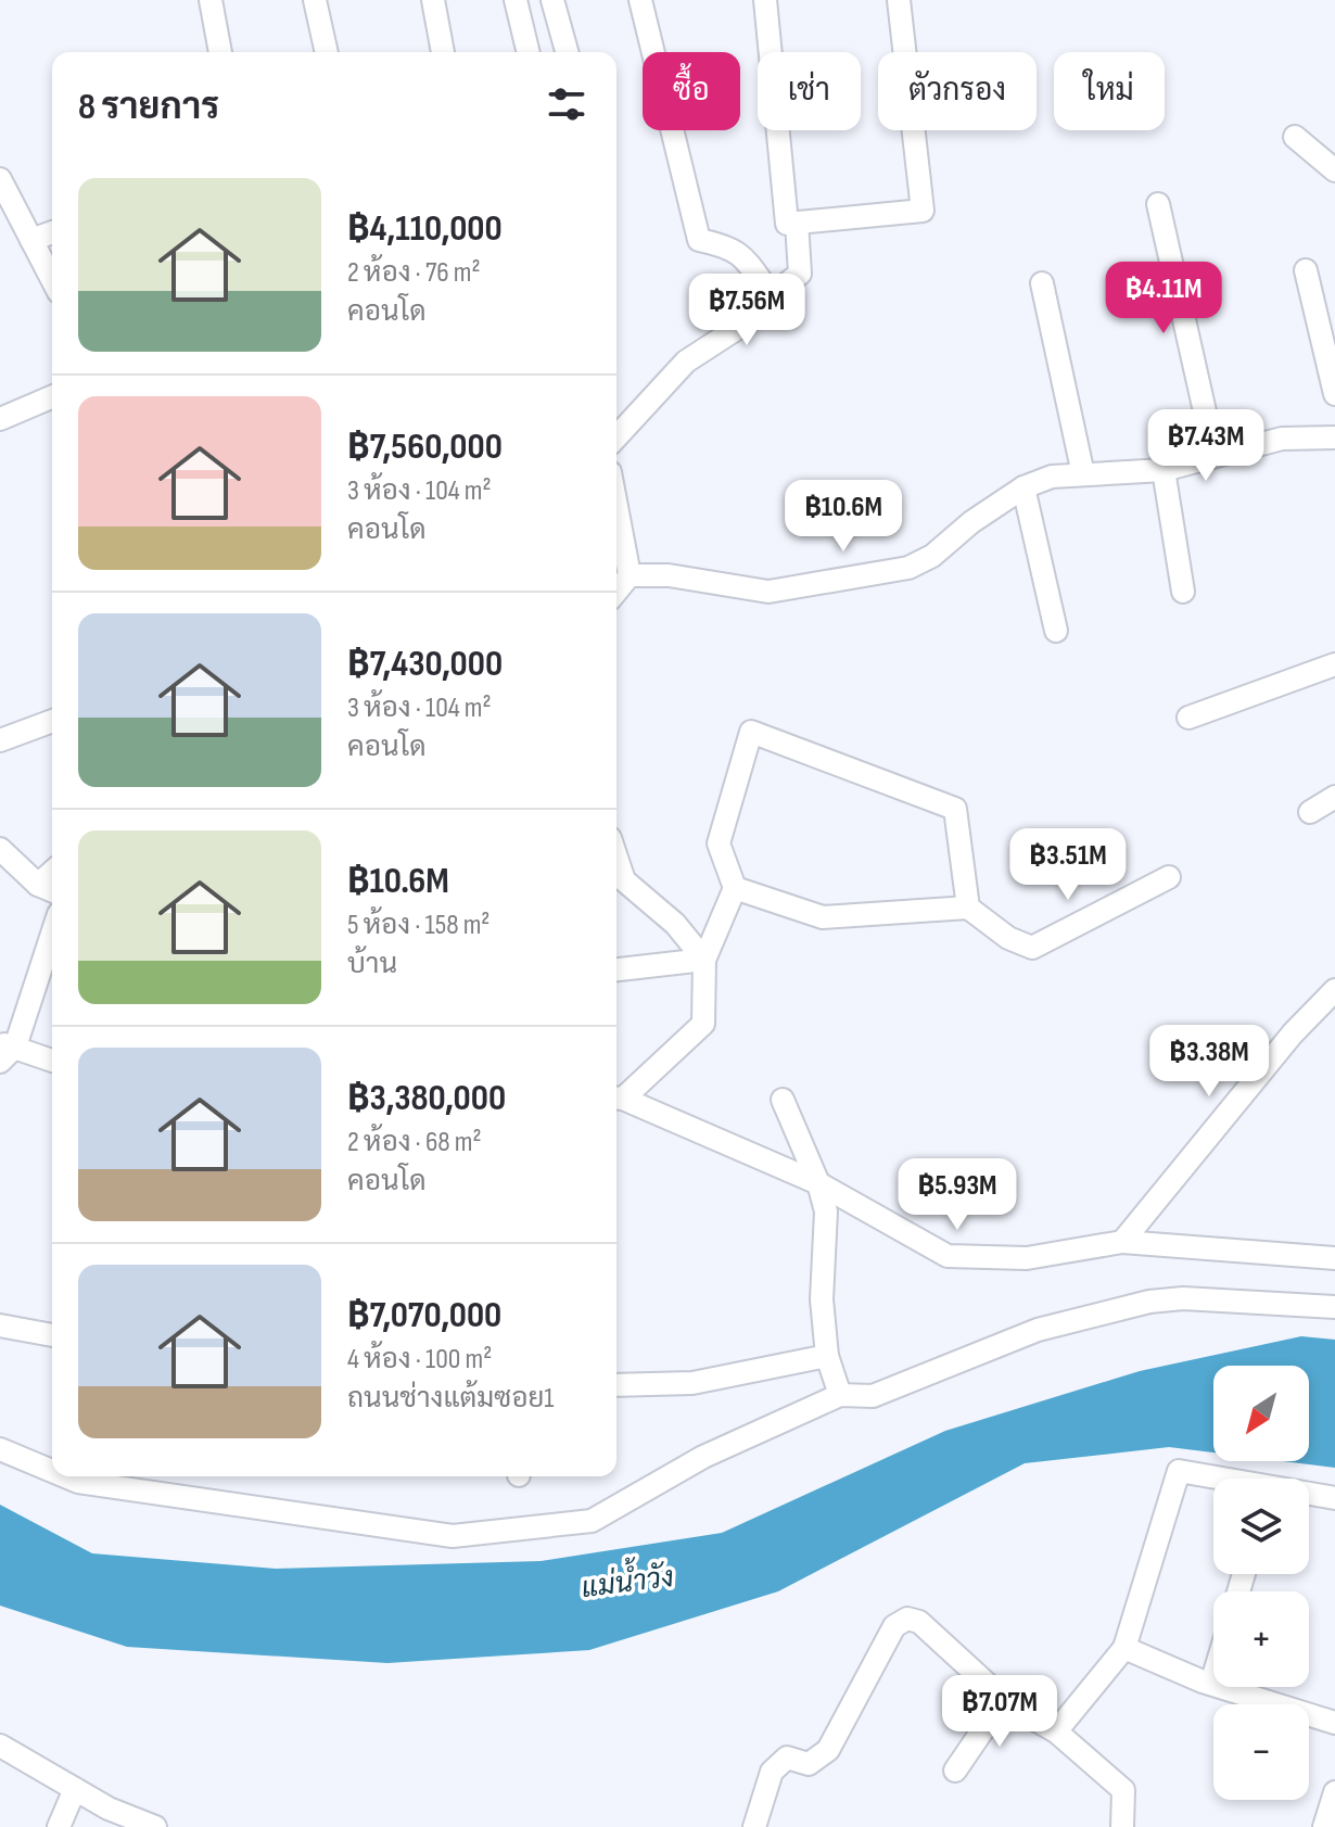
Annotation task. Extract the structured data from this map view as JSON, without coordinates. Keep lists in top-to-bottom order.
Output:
{
  "water": ["แม่น้ำวัง"],
  "north": "bottom left",
  "page": {
    "chip": [
      "ซื้อ",
      "เช่า",
      "ตัวกรอง",
      "ใหม่"
    ],
    "heading": "8 รายการ",
    "list": [
      {
        "name": "฿4,110,000",
        "note": "2 ห้อง · 76 m² · คอนโด"
      },
      {
        "name": "฿7,560,000",
        "note": "3 ห้อง · 104 m² · คอนโด"
      },
      {
        "name": "฿7,430,000",
        "note": "3 ห้อง · 104 m² · คอนโด"
      },
      {
        "name": "฿10.6M",
        "note": "5 ห้อง · 158 m² · บ้าน"
      },
      {
        "name": "฿3,380,000",
        "note": "2 ห้อง · 68 m² · คอนโด"
      },
      {
        "name": "฿7,070,000",
        "note": "4 ห้อง · 100 m² · ถนนช่างแต้มซอย1"
      }
    ],
    "price": [
      "฿4.11M",
      "฿7.56M",
      "฿7.43M",
      "฿10.6M",
      "฿3.51M",
      "฿3.38M",
      "฿5.93M",
      "฿7.07M"
    ],
    "map_buttons": ["+", "−"]
  }
}
